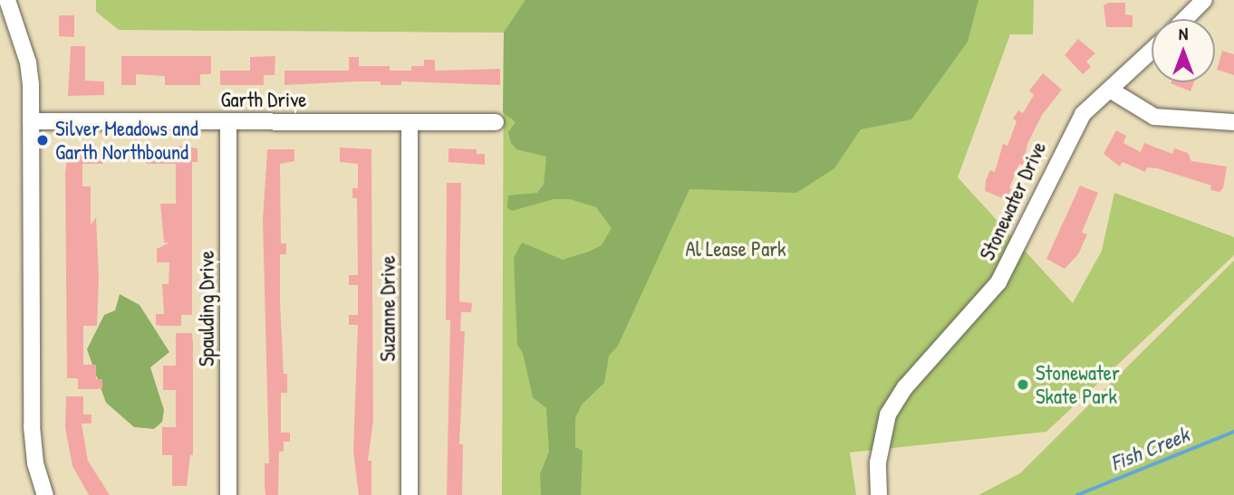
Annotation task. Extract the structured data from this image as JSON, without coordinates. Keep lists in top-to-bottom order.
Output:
{
  "streets": {
    "street": [
      "Garth Drive",
      "Stonewater Drive",
      "Spaulding Drive",
      "Suzanne Drive"
    ]
  },
  "crossings": [
    ["Garth Drive", "Spaulding Drive"],
    ["Garth Drive", "Suzanne Drive"]
  ],
  "water": ["Fish Creek"],
  "parks": ["Al Lease Park"],
  "places": ["Silver Meadows and Garth Northbound", "Stonewater Skate Park"],
  "north": "top"
}
